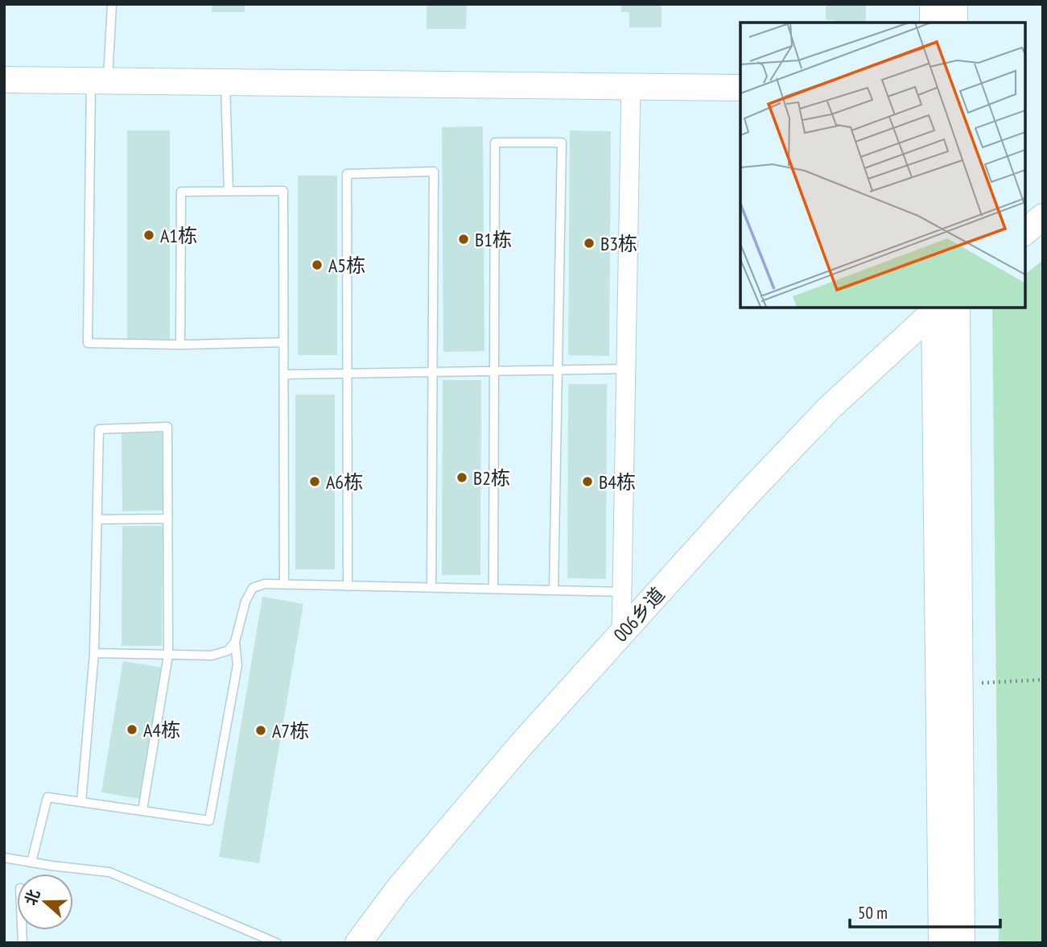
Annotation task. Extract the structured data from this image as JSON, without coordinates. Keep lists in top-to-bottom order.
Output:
{
  "streets": {
    "street": ["006乡道"]
  },
  "places": [
    "A1栋",
    "B1栋",
    "B3栋",
    "A5栋",
    "B2栋",
    "A6栋",
    "B4栋",
    "A4栋",
    "A7栋"
  ],
  "scale_bar": "50 m",
  "north": "left"
}
